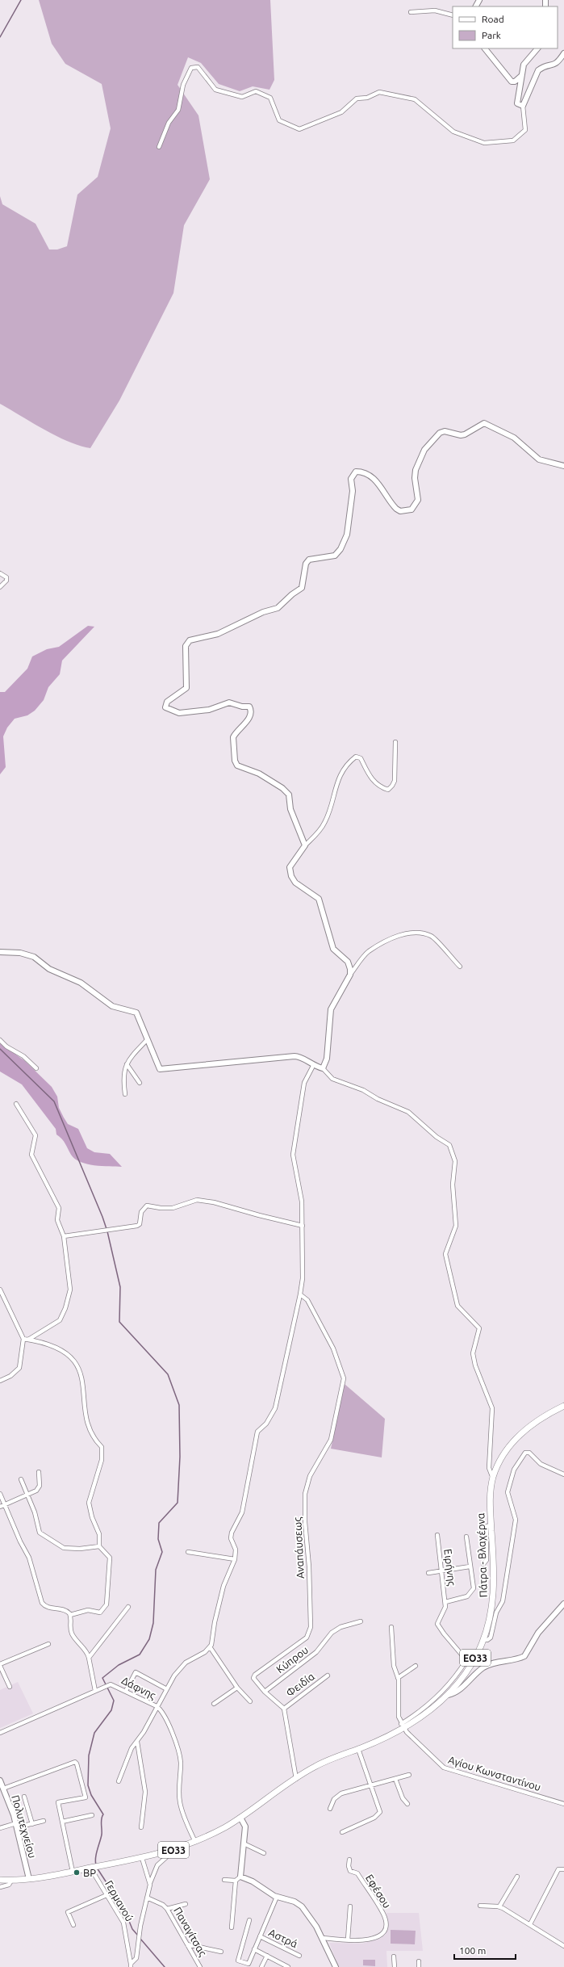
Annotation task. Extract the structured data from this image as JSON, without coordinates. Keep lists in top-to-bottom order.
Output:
{
  "streets": {
    "main road": ["Πάτρα - Βλαχέρνα", "ΕΟ33"],
    "street": [
      "Αναπάυσεως",
      "Ειρήνης",
      "Κύπρου",
      "Φειδία",
      "Δάφνης",
      "Αγίου Κωνσταντίνου",
      "Πολυτεχνείου",
      "Εφέσου",
      "Γερμανού",
      "Παναγίτσας",
      "Αστρά"
    ]
  },
  "crossings": [
    ["Αναπάυσεως", "Κύπρου"],
    ["Αναπάυσεως", "Φειδία"],
    ["Πάτρα - Βλαχέρνα", "ΕΟ33"],
    ["Πάτρα - Βλαχέρνα", "Αγίου Κωνσταντίνου"],
    ["ΕΟ33", "Πολυτεχνείου"],
    ["ΕΟ33", "Γερμανού"],
    ["Γερμανού", "Παναγίτσας"]
  ],
  "places": ["BP"],
  "legend": ["Road", "Park"],
  "scale_bar": "100 m"
}
